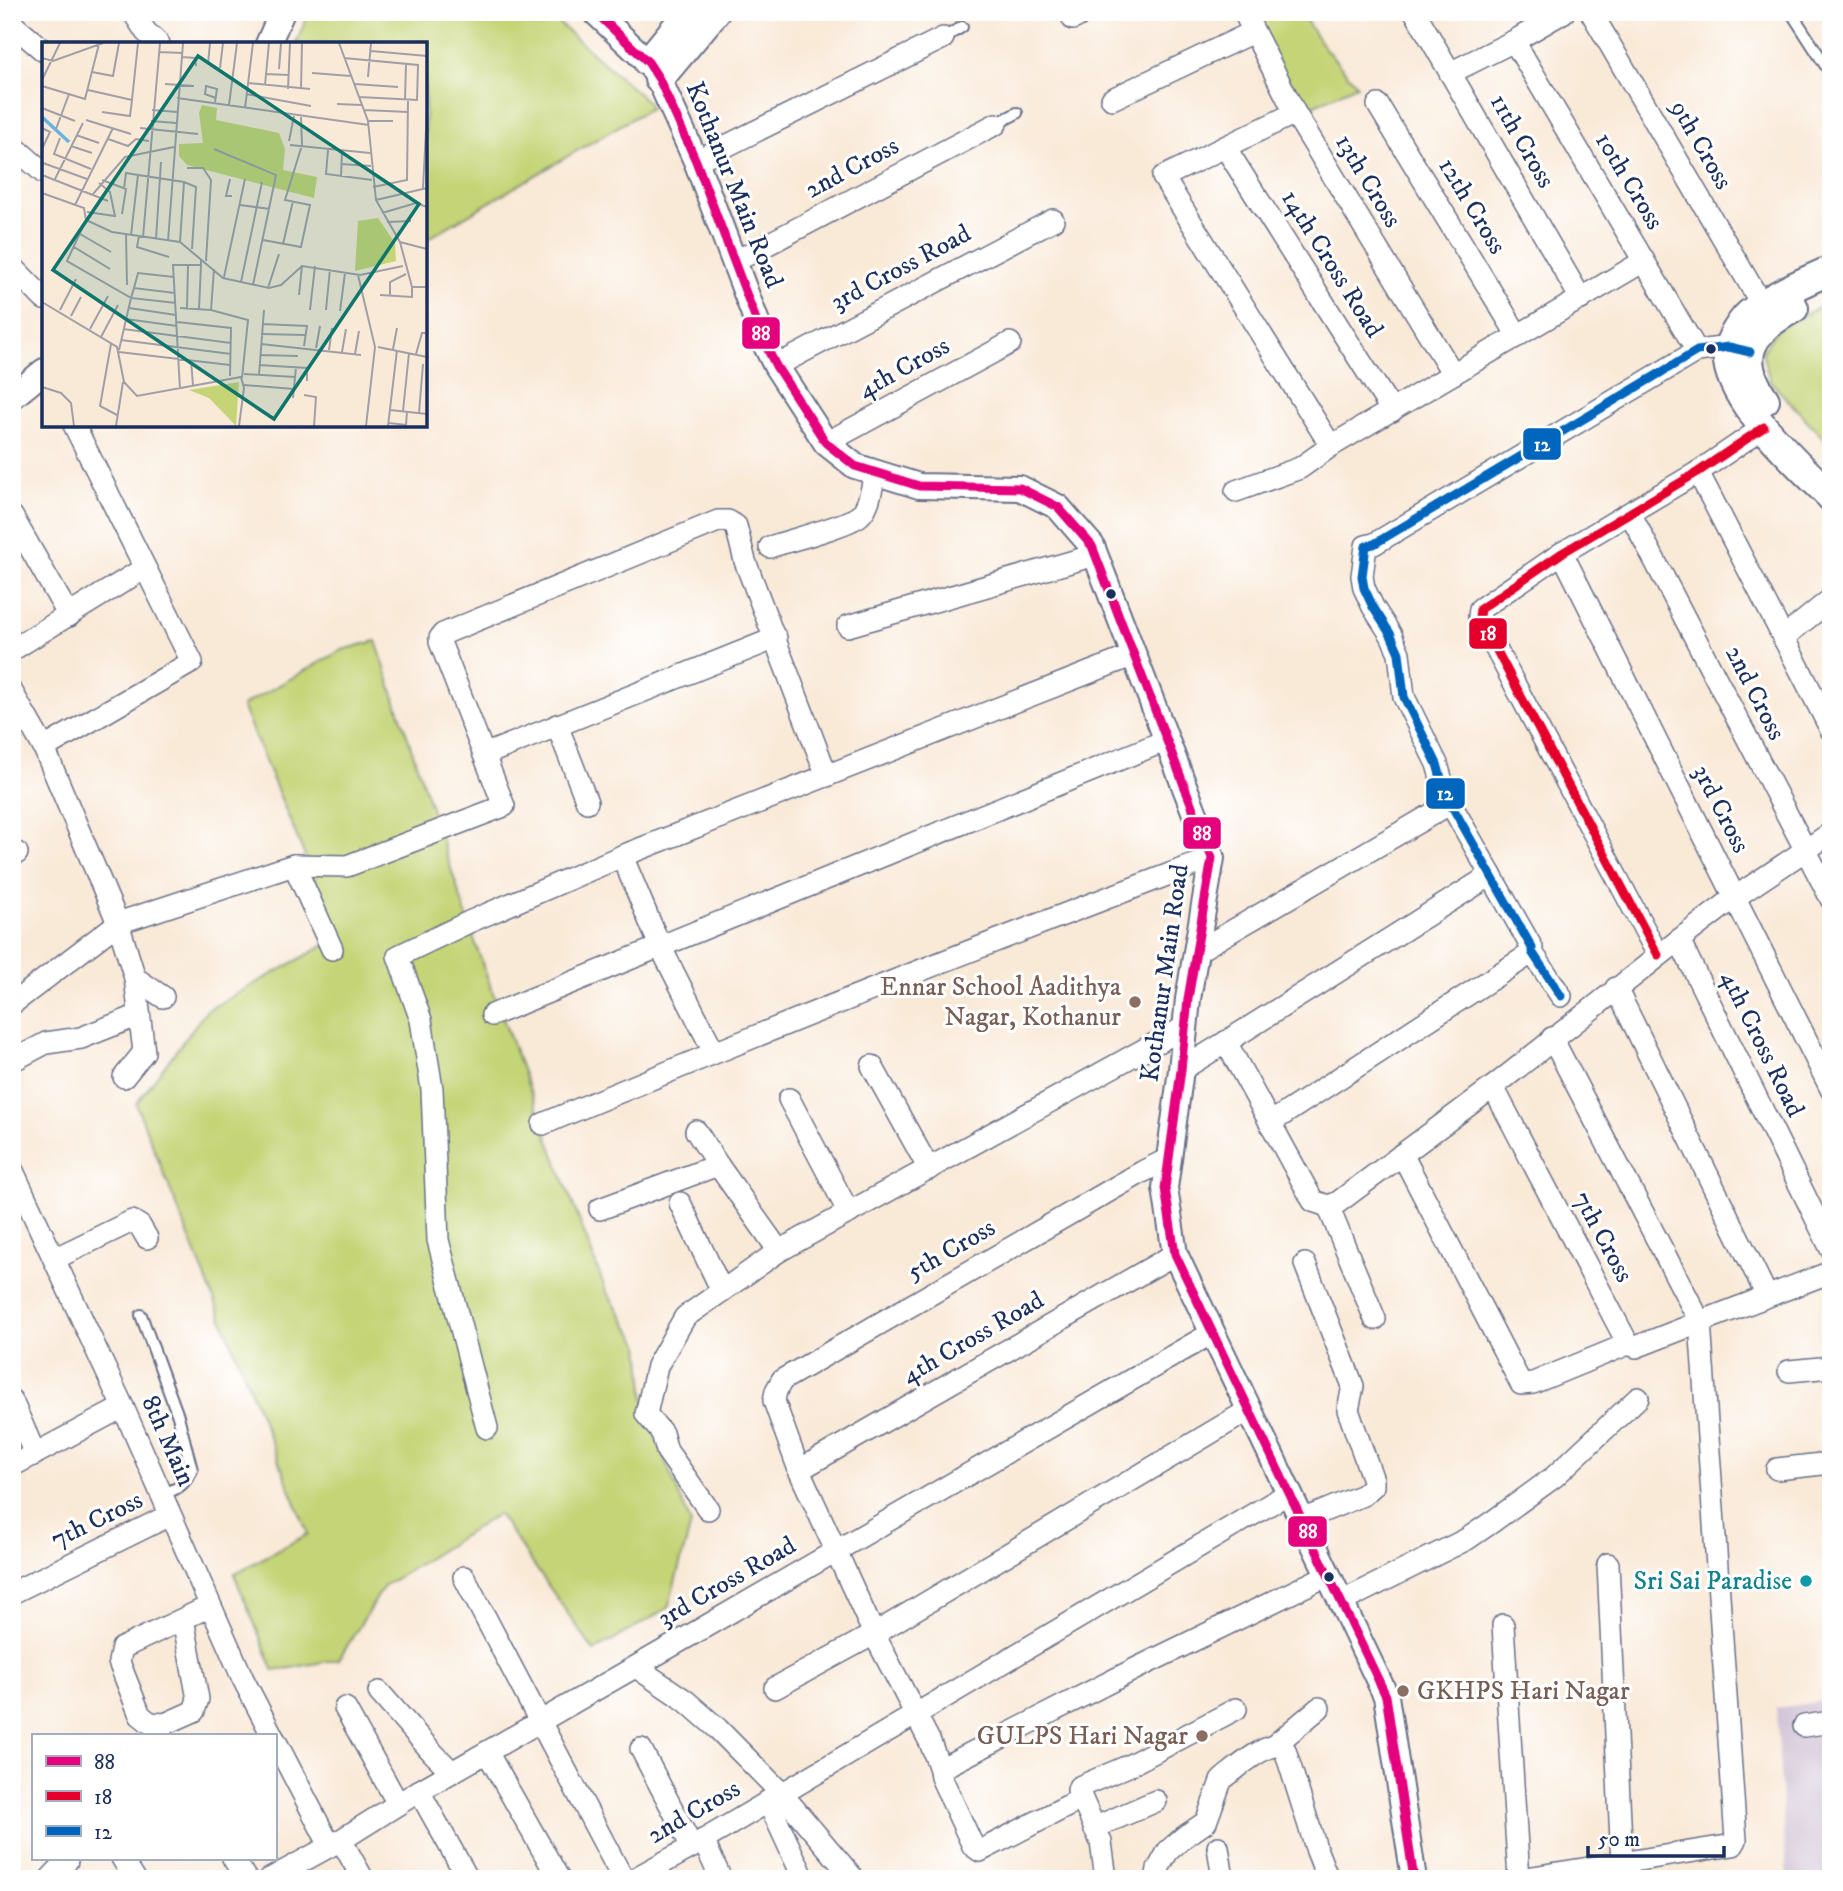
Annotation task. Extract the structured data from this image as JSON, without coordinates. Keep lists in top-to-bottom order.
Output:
{
  "streets": {
    "street": [
      "11th Cross",
      "9th Cross",
      "2nd Cross",
      "13th Cross",
      "10th Cross",
      "Kothanur Main Road",
      "12th Cross",
      "14th Cross Road",
      "3rd Cross Road",
      "4th Cross",
      "3rd Cross",
      "4th Cross Road",
      "7th Cross",
      "5th Cross",
      "8th Main"
    ]
  },
  "crossings": [
    ["2nd Cross", "Kothanur Main Road"],
    ["Kothanur Main Road", "3rd Cross Road"],
    ["Kothanur Main Road", "4th Cross"],
    ["Kothanur Main Road", "4th Cross Road"],
    ["Kothanur Main Road", "5th Cross"],
    ["3rd Cross Road", "8th Main"],
    ["4th Cross Road", "5th Cross"],
    ["7th Cross", "8th Main"]
  ],
  "places": [
    "Ennar School Aadithya Nagar, Kothanur",
    "Sri Sai Paradise",
    "GKHPS Hari Nagar",
    "GULPS Hari Nagar"
  ],
  "lines": ["transit line 88", "transit line 12", "transit line 18"],
  "legend": ["88", "18", "12"],
  "scale_bar": "50 m"
}
